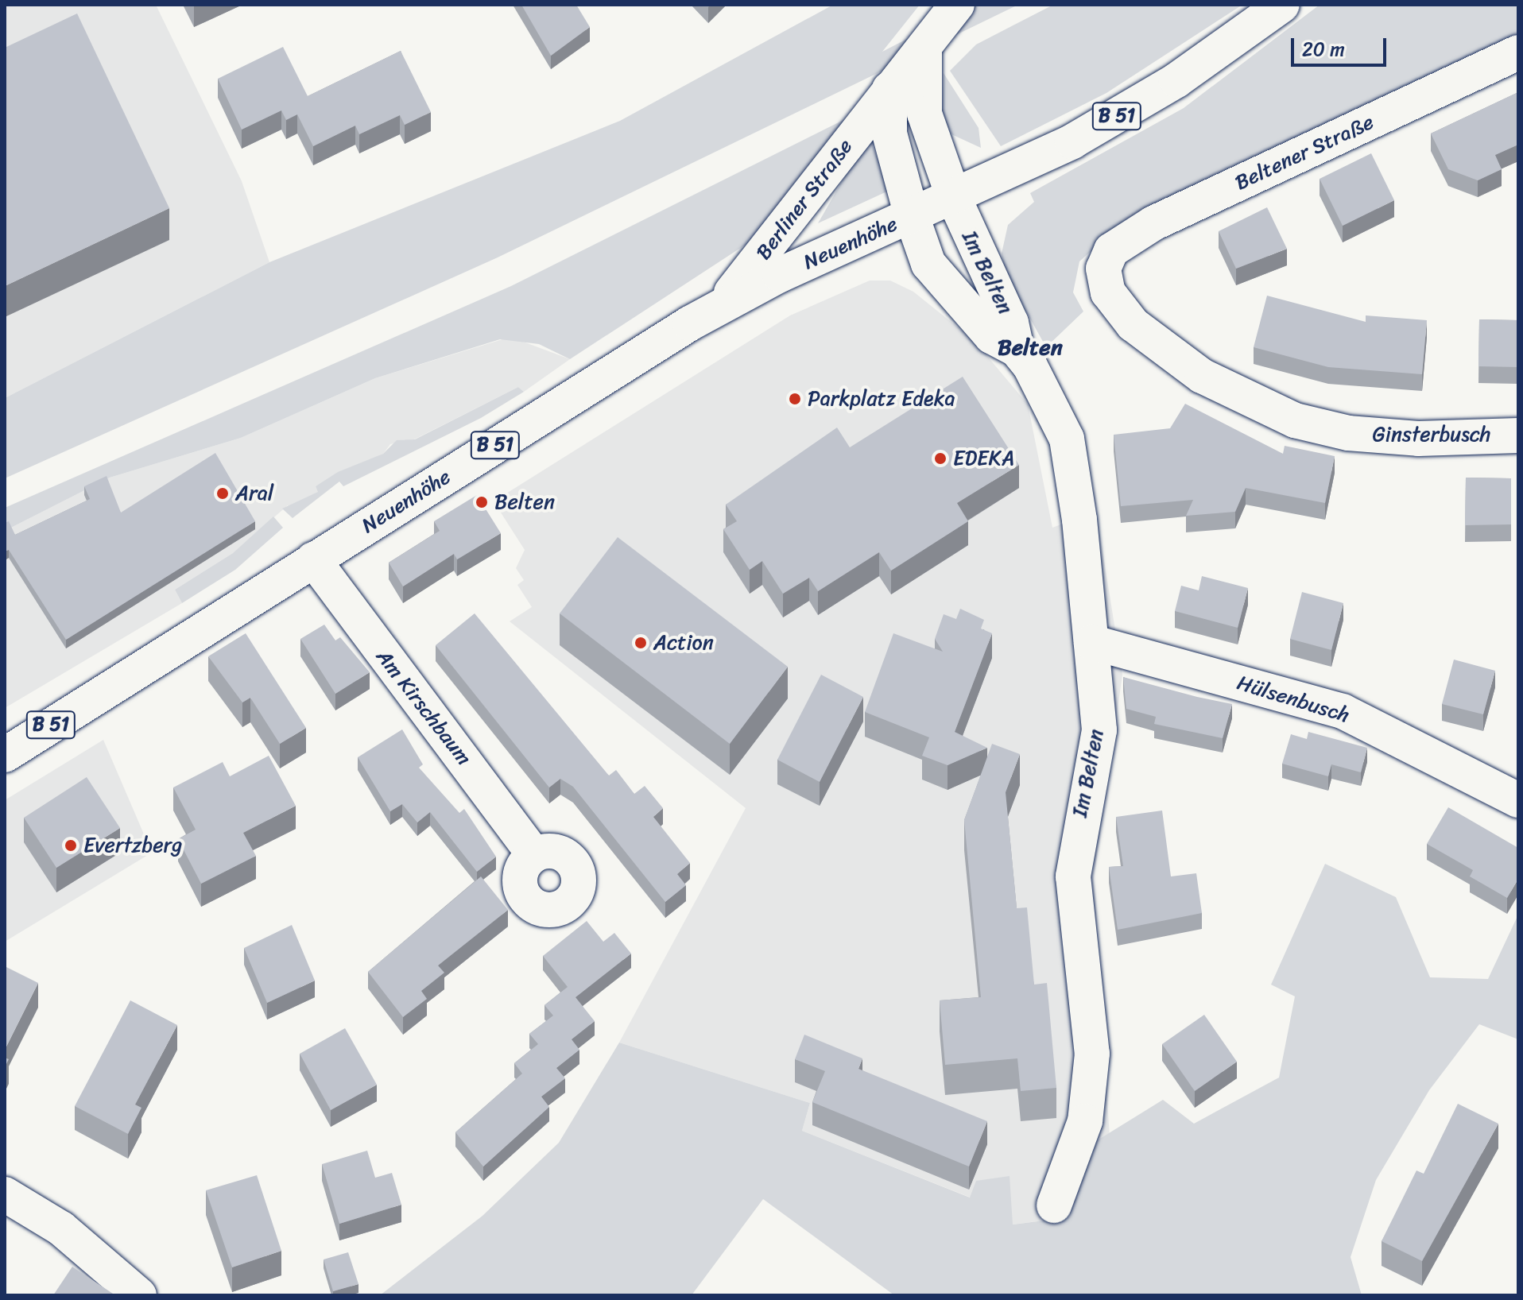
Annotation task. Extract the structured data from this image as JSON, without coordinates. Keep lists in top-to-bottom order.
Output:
{
  "streets": {
    "street": [
      "B 51",
      "Beltener Straße",
      "Berliner Straße",
      "Neuenhöhe",
      "Im Belten",
      "Ginsterbusch",
      "Hülsenbusch",
      "Am Kirschbaum"
    ]
  },
  "crossings": [
    ["B 51", "Neuenhöhe"],
    ["B 51", "Im Belten"],
    ["Beltener Straße", "Ginsterbusch"],
    ["Berliner Straße", "Neuenhöhe"],
    ["Neuenhöhe", "Im Belten"],
    ["Neuenhöhe", "Am Kirschbaum"],
    ["Im Belten", "Hülsenbusch"]
  ],
  "districts": ["Belten"],
  "places": [
    "Parkplatz Edeka",
    "EDEKA",
    "Aral",
    "Belten",
    "Action",
    "Evertzberg"
  ],
  "scale_bar": "20 m"
}
